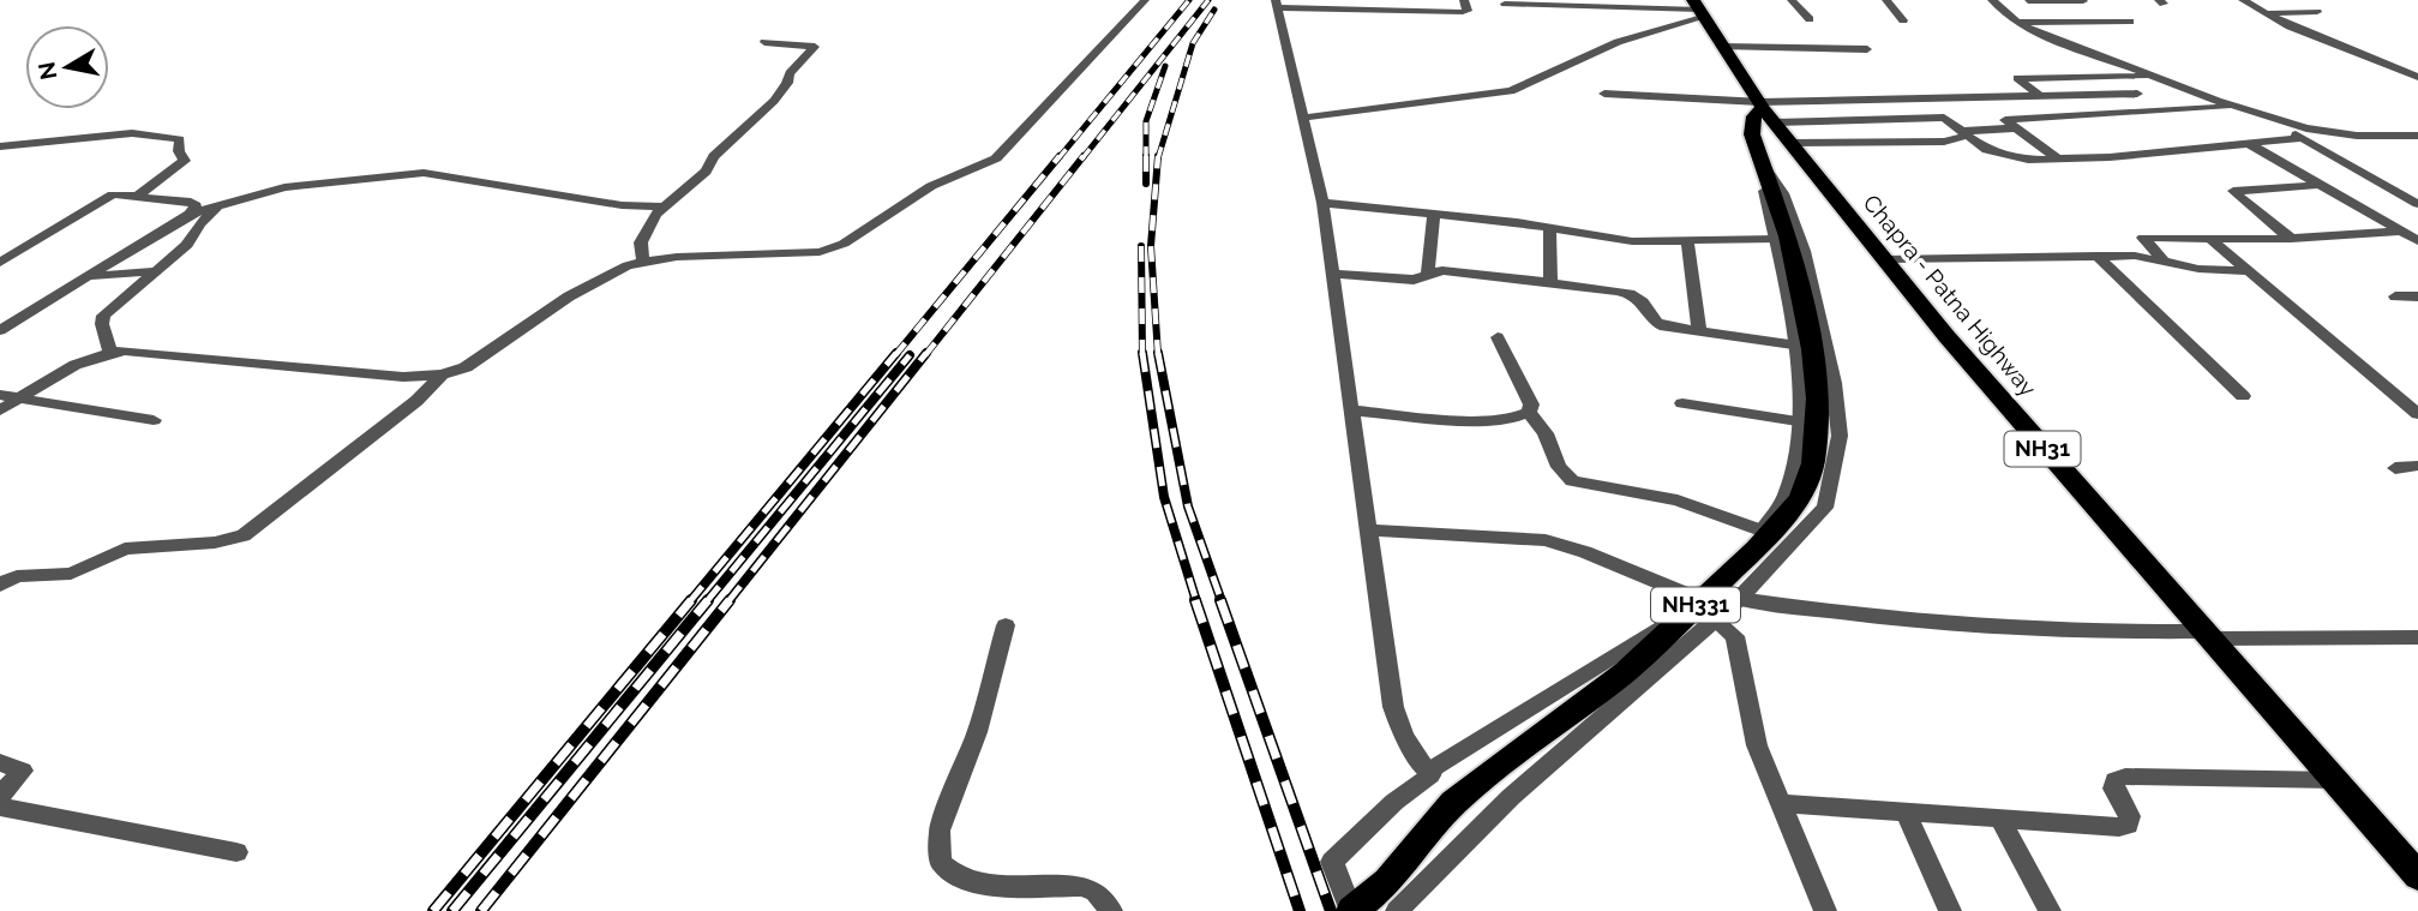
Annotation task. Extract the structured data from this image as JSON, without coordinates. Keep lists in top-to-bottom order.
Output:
{
  "streets": {
    "highway": ["Chapra - Patna Highway", "NH31", "NH331"]
  },
  "crossings": [
    ["Chapra - Patna Highway", "NH331"]
  ],
  "north": "left"
}
